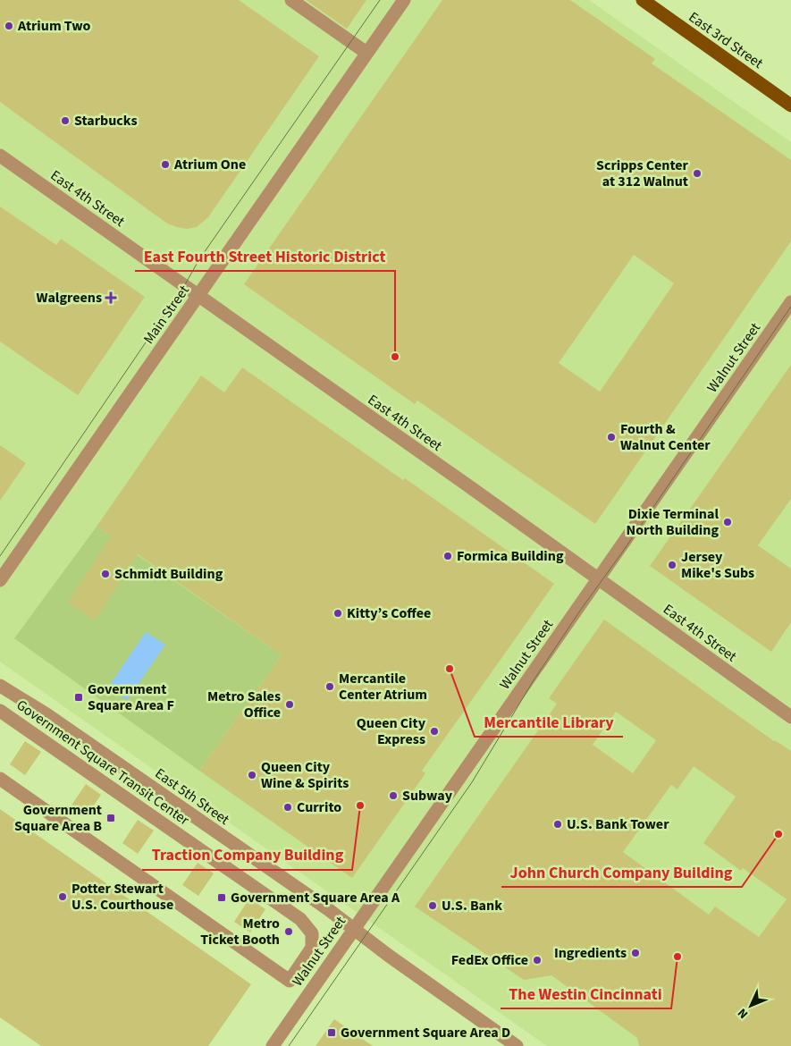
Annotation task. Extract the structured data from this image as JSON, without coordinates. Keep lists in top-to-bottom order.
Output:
{
  "streets": {
    "main road": ["East 3rd Street"],
    "street": [
      "East 4th Street",
      "Main Street",
      "Walnut Street",
      "Government Square Transit Center",
      "East 5th Street"
    ]
  },
  "crossings": [
    ["East 4th Street", "Main Street"],
    ["East 4th Street", "Walnut Street"],
    ["Walnut Street", "East 5th Street"]
  ],
  "places": {
    "other": [
      "Atrium Two",
      "Starbucks",
      "Atrium One",
      "Scripps Center at 312 Walnut",
      "East Fourth Street Historic District",
      "Fourth & Walnut Center",
      "Dixie Terminal North Building",
      "Formica Building",
      "Jersey Mike's Subs",
      "Schmidt Building",
      "Kitty’s Coffee",
      "Mercantile Library",
      "Mercantile Center Atrium",
      "Metro Sales Office",
      "Queen City Express",
      "Queen City Wine & Spirits",
      "Subway",
      "Traction Company Building",
      "Currito",
      "U.S. Bank Tower",
      "John Church Company Building",
      "Potter Stewart U.S. Courthouse",
      "U.S. Bank",
      "Metro Ticket Booth",
      "Ingredients",
      "The Westin Cincinnati",
      "FedEx Office"
    ],
    "health": ["Walgreens"],
    "transit": [
      "Government Square Area F",
      "Government Square Area B",
      "Government Square Area A",
      "Government Square Area D"
    ]
  },
  "north": "bottom left"
}
